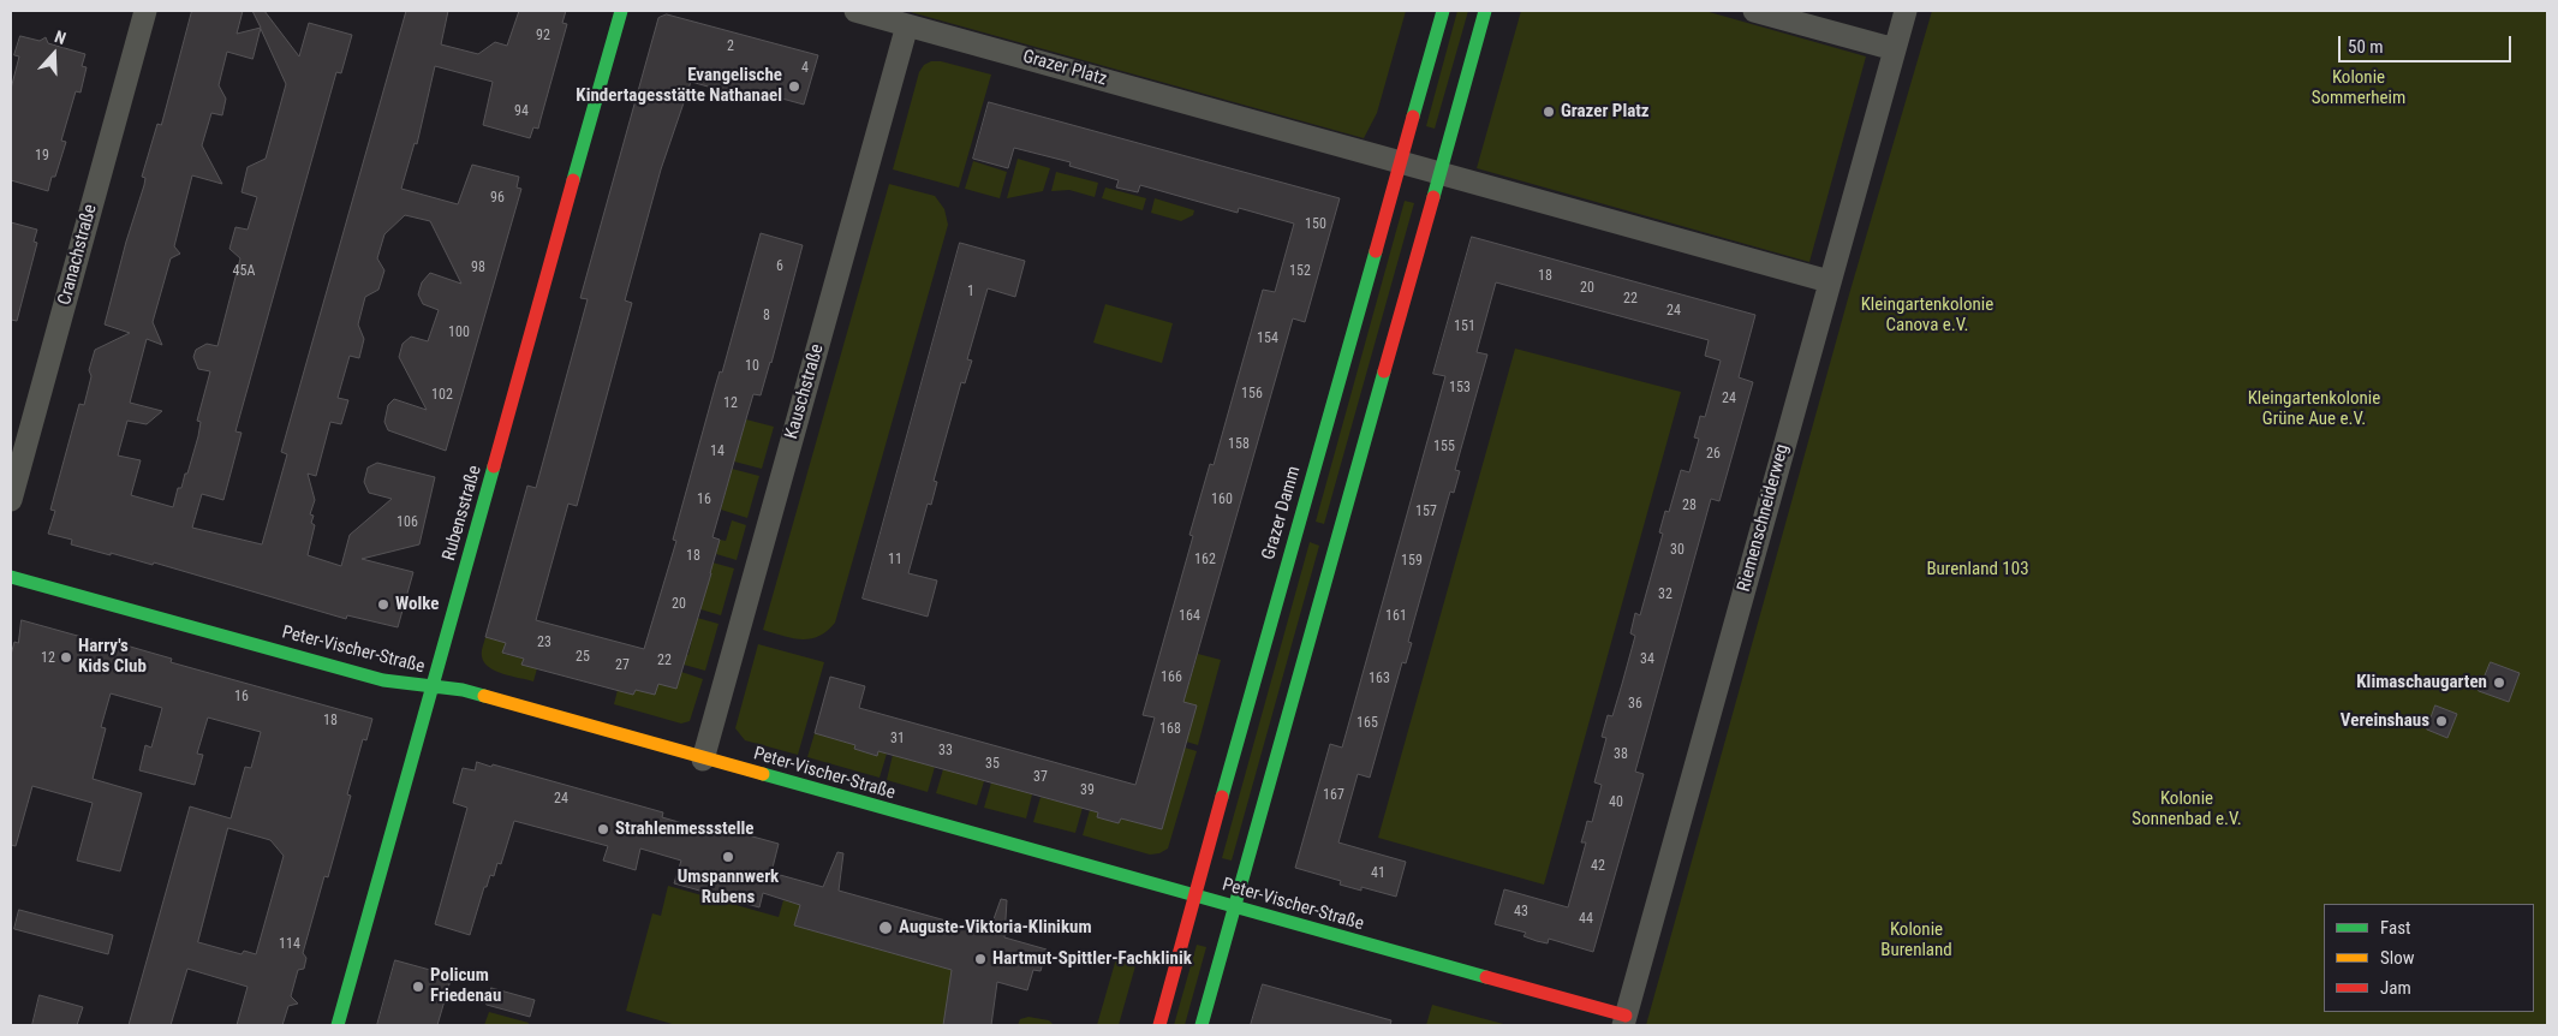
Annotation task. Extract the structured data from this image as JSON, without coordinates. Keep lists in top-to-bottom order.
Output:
{
  "streets": {
    "street": [
      "Grazer Platz",
      "Cranachstraße",
      "Kauschstraße",
      "Rubensstraße",
      "Grazer Damm",
      "Riemenschneiderweg",
      "Peter-Vischer-Straße"
    ]
  },
  "crossings": [
    ["Grazer Platz", "Kauschstraße"],
    ["Grazer Platz", "Grazer Damm"],
    ["Grazer Platz", "Riemenschneiderweg"],
    ["Kauschstraße", "Peter-Vischer-Straße"],
    ["Rubensstraße", "Peter-Vischer-Straße"],
    ["Grazer Damm", "Peter-Vischer-Straße"],
    ["Riemenschneiderweg", "Peter-Vischer-Straße"]
  ],
  "parks": [
    "Kolonie Sommerheim",
    "Kleingartenkolonie Canova e.V.",
    "Kleingartenkolonie Grüne Aue e.V.",
    "Burenland 103",
    "Kolonie Sonnenbad e.V.",
    "Kolonie Burenland"
  ],
  "places": [
    "Evangelische Kindertagesstätte Nathanael",
    "Grazer Platz",
    "Wolke",
    "Harry's Kids Club",
    "Klimaschaugarten",
    "Vereinshaus",
    "Strahlenmessstelle",
    "Umspannwerk Rubens",
    "Auguste-Viktoria-Klinikum",
    "Hartmut-Spittler-Fachklinik",
    "Policum Friedenau"
  ],
  "house_numbers": [
    "92",
    "2",
    "4",
    "94",
    "19",
    "96",
    "150",
    "6",
    "98",
    "45A",
    "152",
    "18",
    "20",
    "1",
    "22",
    "24",
    "8",
    "151",
    "100",
    "154",
    "10",
    "153",
    "156",
    "102",
    "24",
    "12",
    "158",
    "155",
    "14",
    "26",
    "16",
    "160",
    "28",
    "157",
    "106",
    "30",
    "18",
    "11",
    "162",
    "159",
    "32",
    "20",
    "164",
    "161",
    "23",
    "25",
    "12",
    "34",
    "22",
    "27",
    "166",
    "163",
    "16",
    "36",
    "18",
    "165",
    "168",
    "31",
    "33",
    "38",
    "35",
    "37",
    "39",
    "167",
    "24",
    "40",
    "42",
    "41",
    "43",
    "44",
    "114"
  ],
  "legend": ["Fast", "Slow", "Jam"],
  "scale_bar": "50 m",
  "north": "top"
}
